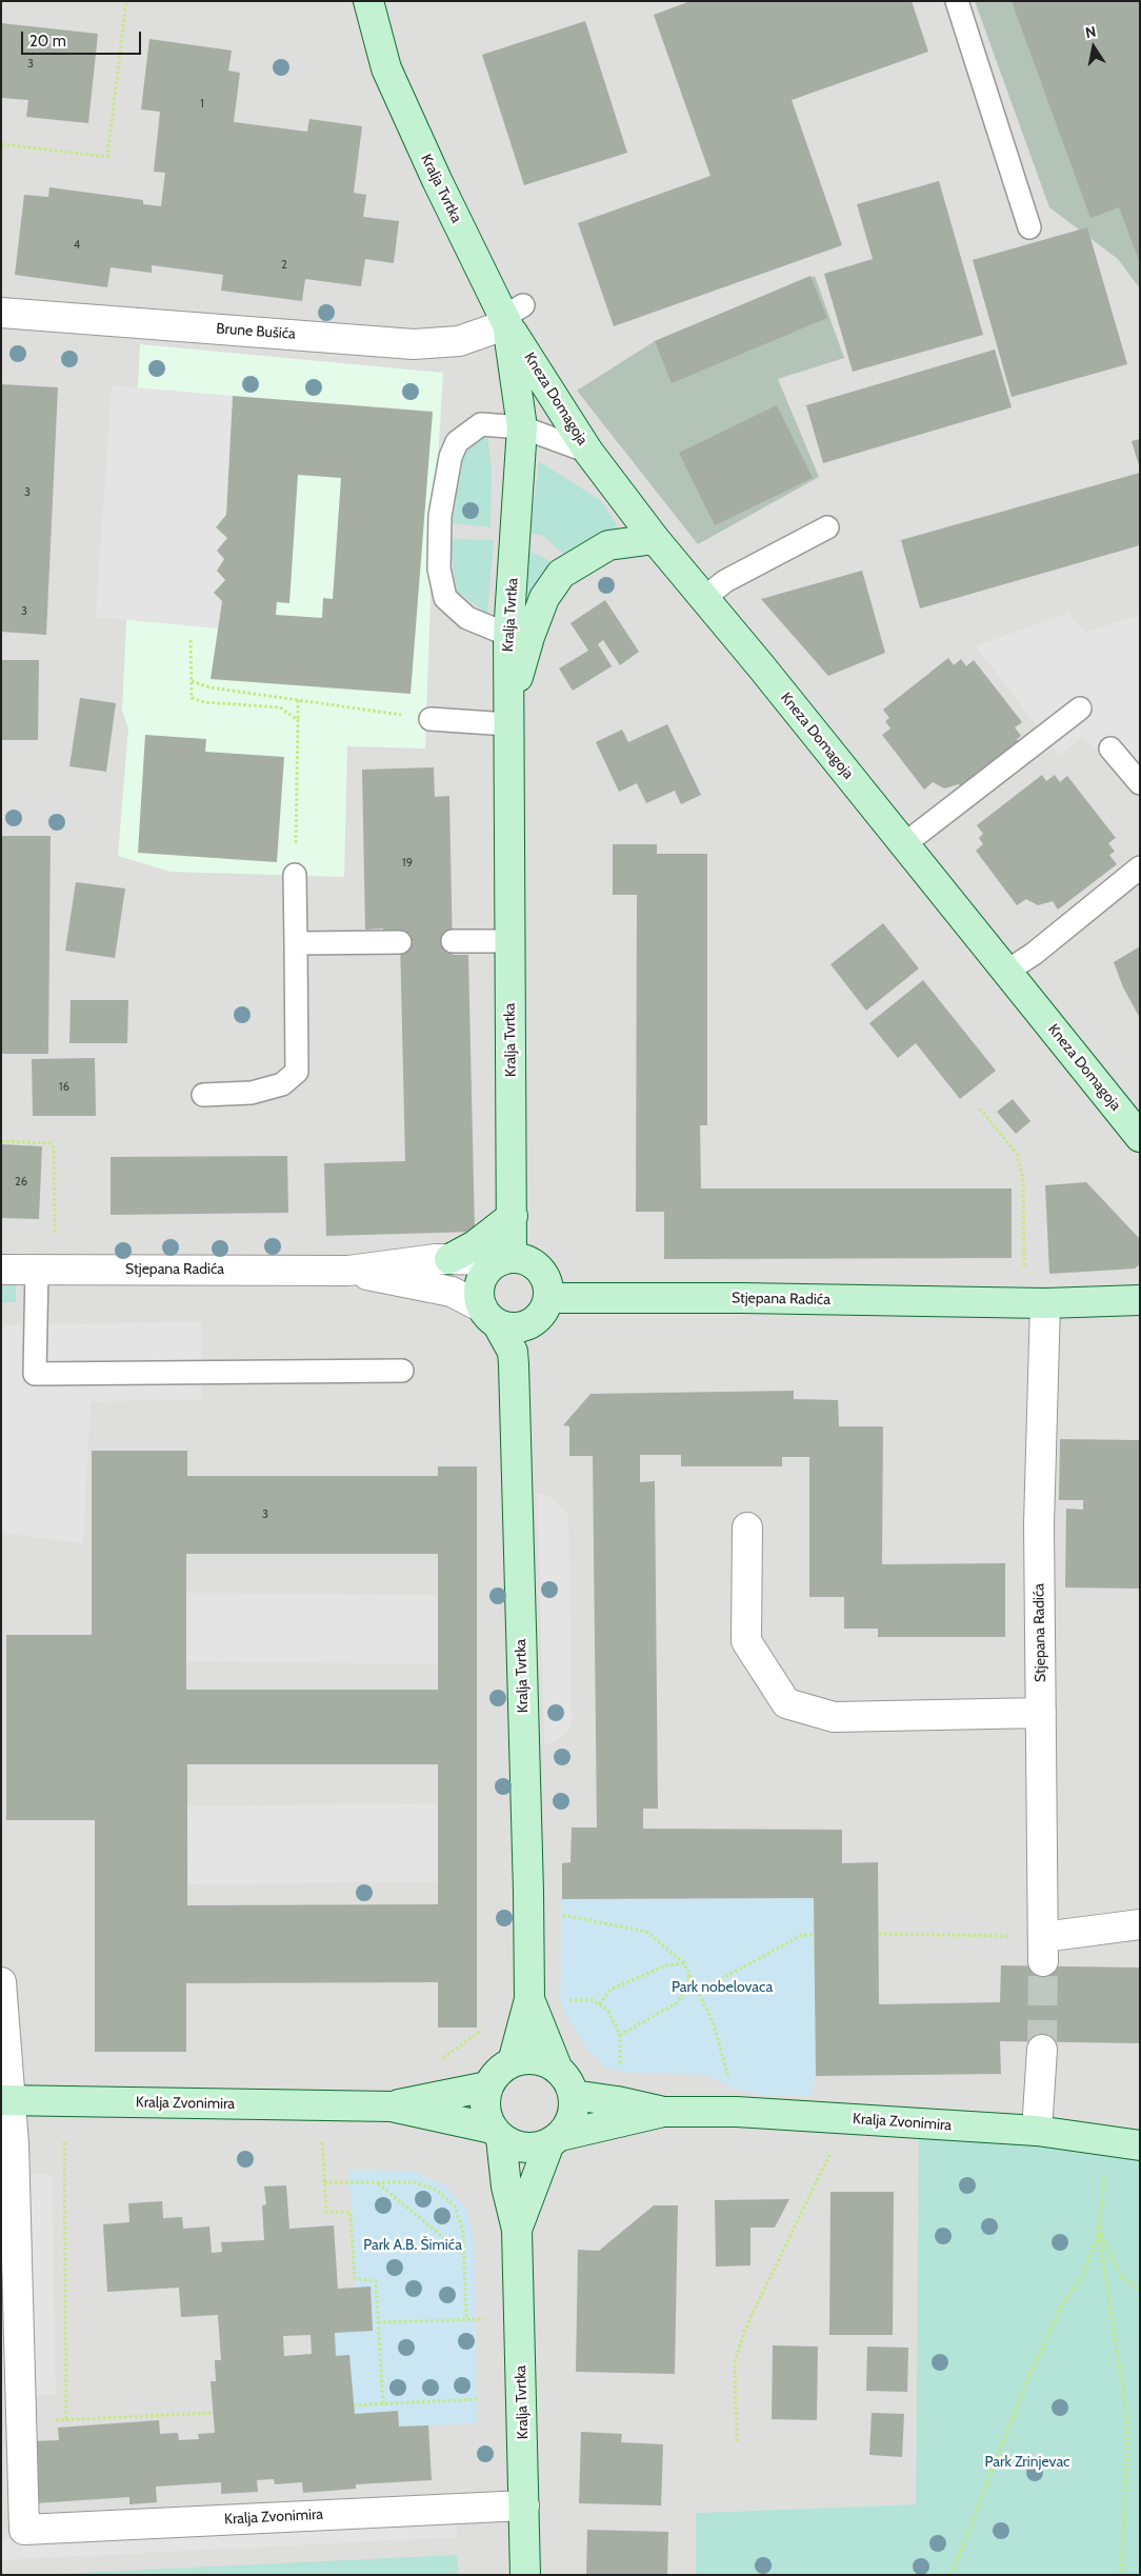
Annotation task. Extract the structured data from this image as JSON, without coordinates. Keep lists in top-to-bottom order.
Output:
{
  "streets": {
    "street": [
      "Kralja Tvrtka",
      "Brune Bušića",
      "Kneza Domagoja",
      "Stjepana Radića",
      "Kralja Zvonimira"
    ]
  },
  "crossings": [
    ["Kralja Tvrtka", "Brune Bušića"],
    ["Kralja Tvrtka", "Kneza Domagoja"],
    ["Kralja Tvrtka", "Stjepana Radića"],
    ["Kralja Tvrtka", "Kralja Zvonimira"],
    ["Brune Bušića", "Kneza Domagoja"]
  ],
  "parks": ["Park nobelovaca", "Park A.B. Šimića", "Park Zrinjevac"],
  "house_numbers": [
    "3",
    "1",
    "4",
    "2",
    "3",
    "3",
    "19",
    "16",
    "26",
    "3"
  ],
  "scale_bar": "20 m",
  "north": "top"
}
